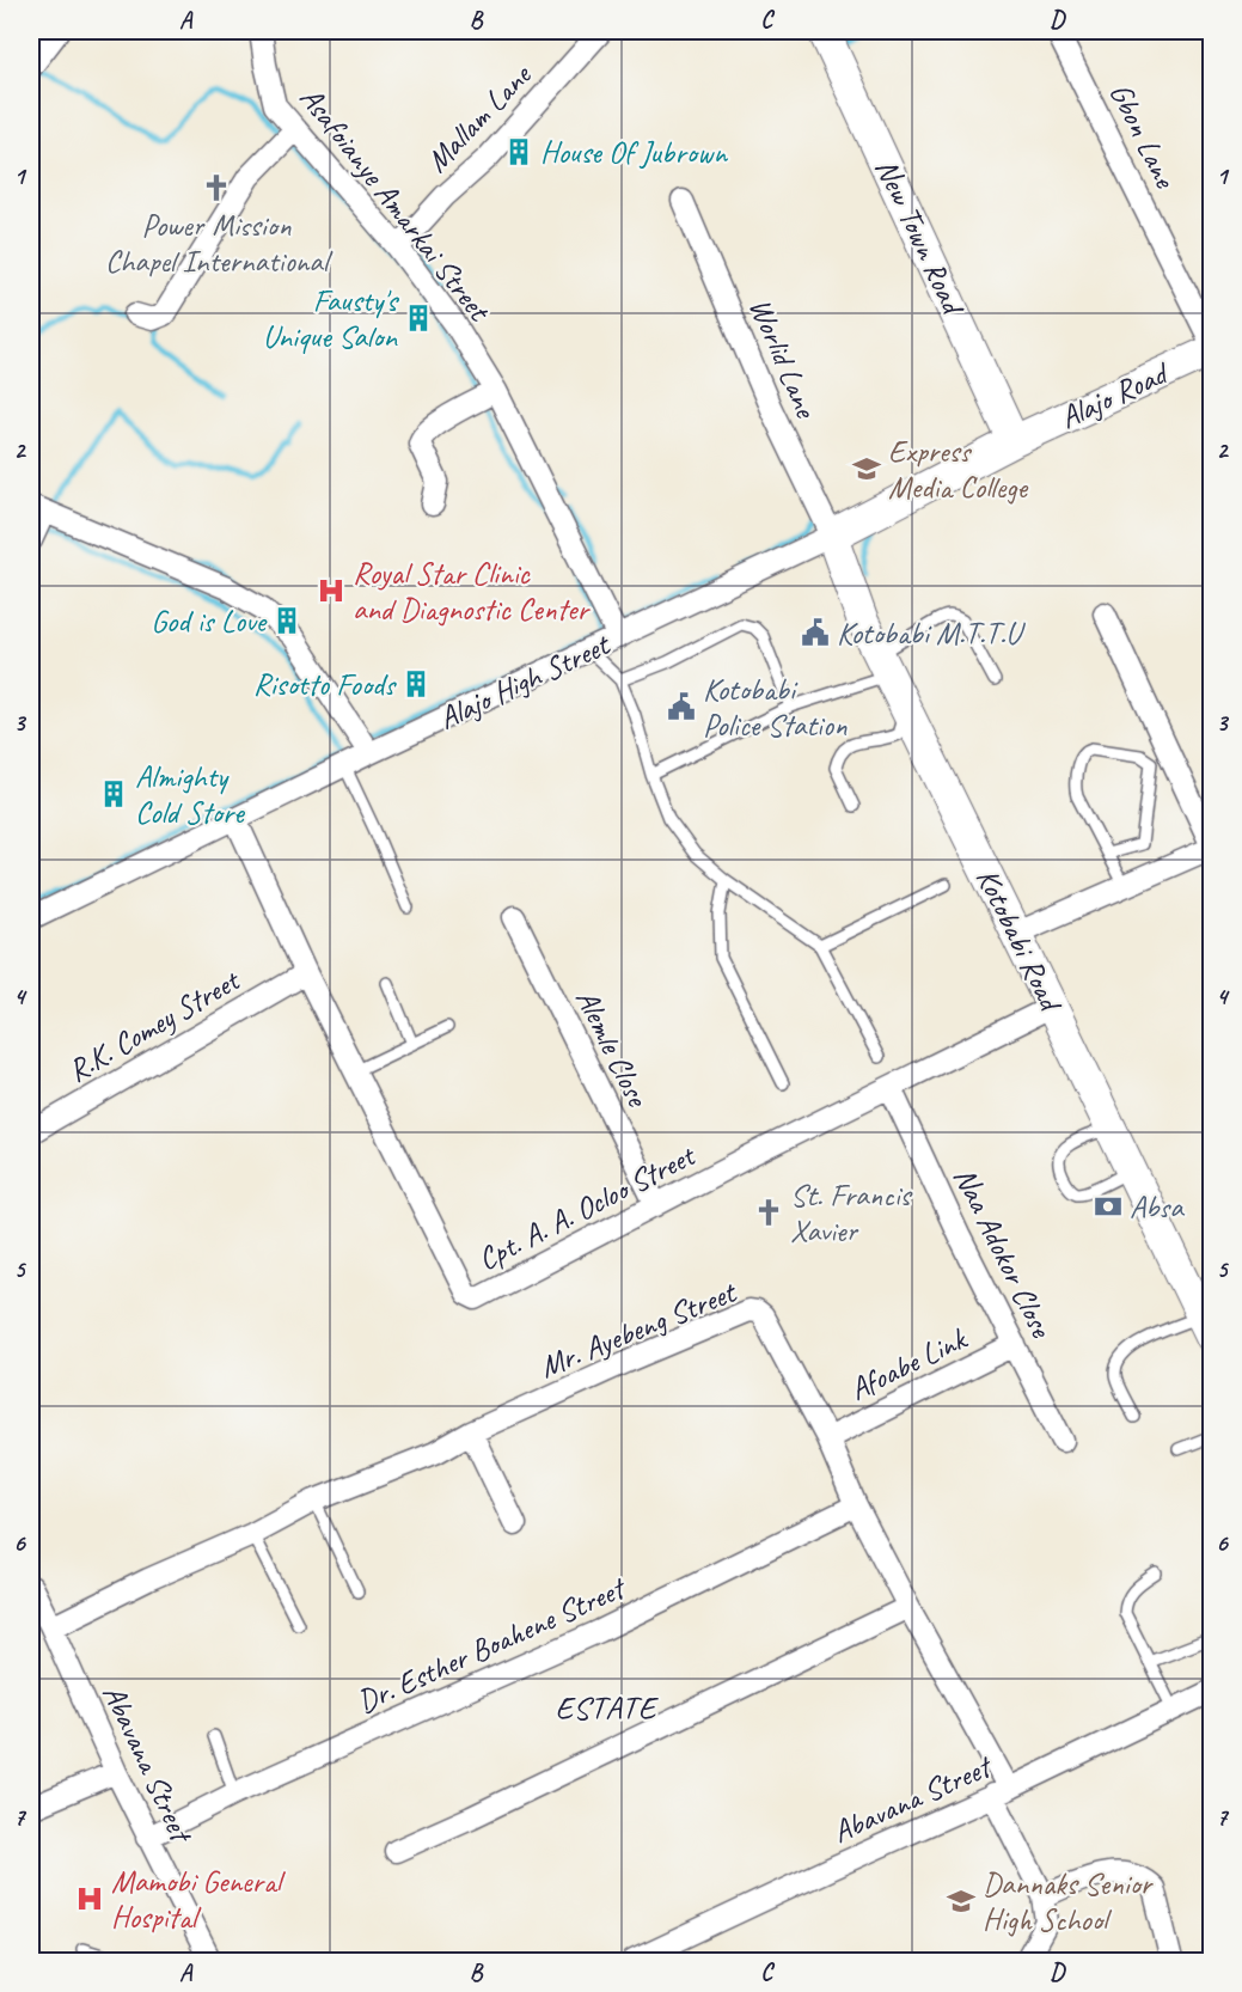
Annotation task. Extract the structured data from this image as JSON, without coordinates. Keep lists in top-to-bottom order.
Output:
{
  "streets": {
    "street": [
      "Mallam Lane",
      "Gbon Lane",
      "Asafoianye Amarkai Street",
      "New Town Road",
      "Worlid Lane",
      "Alajo Road",
      "Alajo High Street",
      "Kotobabi Road",
      "R.K. Comey Street",
      "Alemle Close",
      "Cpt. A. A. Ocloo Street",
      "Naa Adokor Close",
      "Mr. Ayebeng Street",
      "Afoabe Link",
      "Dr. Esther Boahene Street",
      "Abavana Street"
    ]
  },
  "crossings": [
    ["Mallam Lane", "Asafoianye Amarkai Street"],
    ["Gbon Lane", "Alajo Road"],
    ["Asafoianye Amarkai Street", "Alajo High Street"],
    ["New Town Road", "Alajo Road"],
    ["New Town Road", "Alajo High Street"],
    ["Worlid Lane", "Alajo High Street"],
    ["Worlid Lane", "Kotobabi Road"],
    ["Alajo Road", "Alajo High Street"],
    ["Alajo High Street", "Kotobabi Road"],
    ["Alajo High Street", "Cpt. A. A. Ocloo Street"],
    ["Kotobabi Road", "Cpt. A. A. Ocloo Street"],
    ["R.K. Comey Street", "Cpt. A. A. Ocloo Street"],
    ["Alemle Close", "Cpt. A. A. Ocloo Street"],
    ["Cpt. A. A. Ocloo Street", "Naa Adokor Close"],
    ["Naa Adokor Close", "Afoabe Link"],
    ["Mr. Ayebeng Street", "Afoabe Link"],
    ["Mr. Ayebeng Street", "Dr. Esther Boahene Street"],
    ["Mr. Ayebeng Street", "Abavana Street"],
    ["Dr. Esther Boahene Street", "Abavana Street"]
  ],
  "districts": ["ESTATE"],
  "places": {
    "building": [
      "House Of Jubrown",
      "Fausty's Unique Salon",
      "God is Love",
      "Risotto Foods",
      "Almighty Cold Store"
    ],
    "church": ["Power Mission Chapel International", "St. Francis Xavier"],
    "school or university": ["Express Media College", "Dannaks Senior High School"],
    "hospital": ["Royal Star Clinic and Diagnostic Center", "Mamobi General Hospital"],
    "public building": ["Kotobabi M.T.T.U", "Kotobabi Police Station"],
    "bank": ["Absa"]
  },
  "grid": {
    "columns": [
      "A",
      "B",
      "C",
      "D"
    ],
    "rows": [
      "1",
      "2",
      "3",
      "4",
      "5",
      "6",
      "7"
    ]
  }
}
